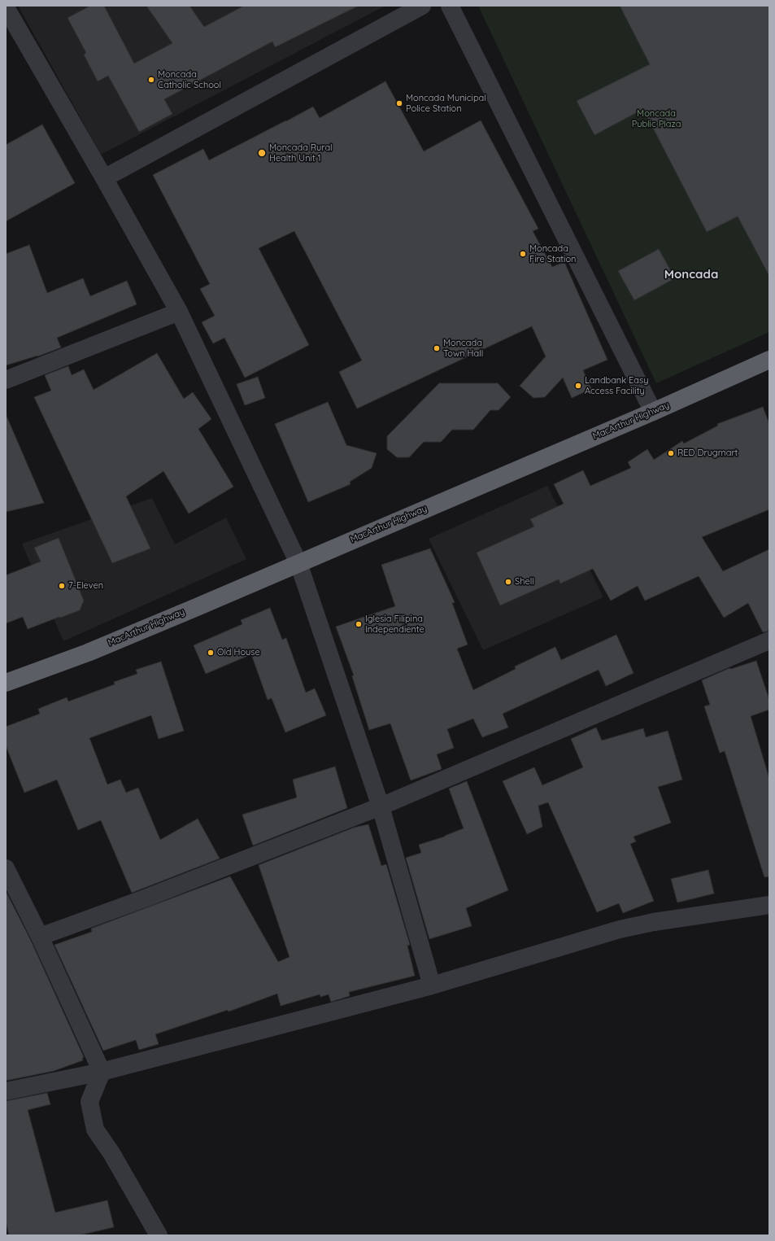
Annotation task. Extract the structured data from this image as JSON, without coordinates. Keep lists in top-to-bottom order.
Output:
{
  "streets": {
    "highway": ["MacArthur Highway"]
  },
  "districts": ["Moncada"],
  "parks": ["Moncada Public Plaza"],
  "places": [
    "Moncada Catholic School",
    "Moncada Municipal Police Station",
    "Moncada Rural Health Unit 1",
    "Moncada Fire Station",
    "Moncada Town Hall",
    "Landbank Easy Access Facility",
    "RED Drugmart",
    "Shell",
    "7-Eleven",
    "Iglesia Filipina Independiente",
    "Old House"
  ]
}
